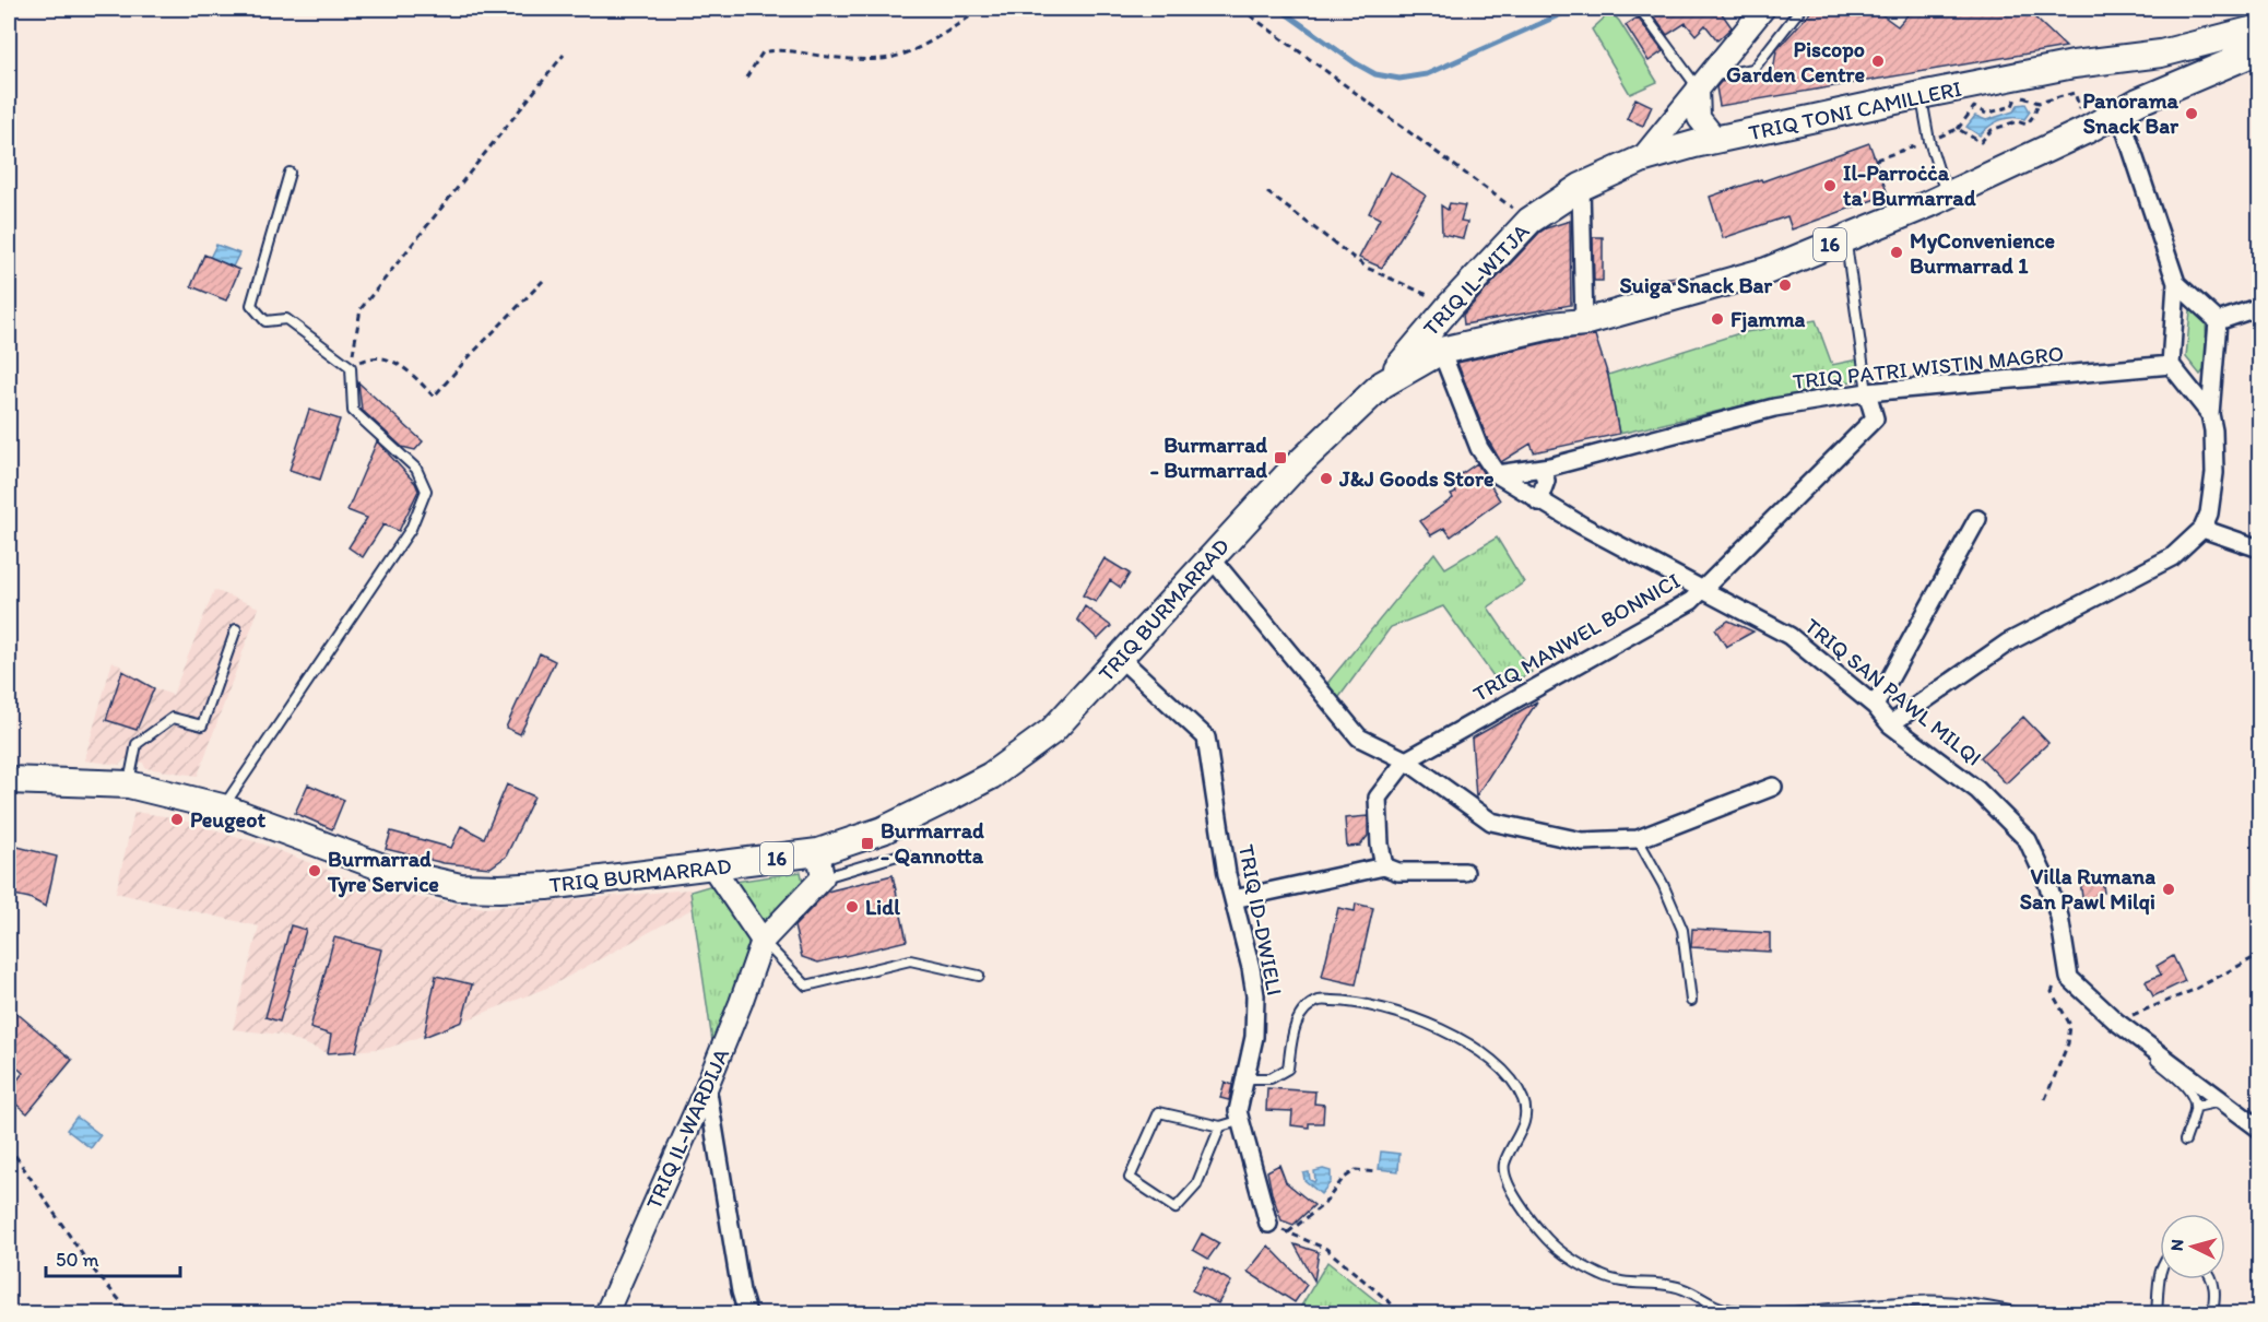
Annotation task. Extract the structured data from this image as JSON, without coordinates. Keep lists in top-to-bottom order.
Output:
{
  "streets": {
    "main road": [
      "TRIQ TONI CAMILLERI",
      "16",
      "TRIQ IL-WITJA",
      "TRIQ BURMARRAD"
    ],
    "street": [
      "TRIQ PATRI WISTIN MAGRO",
      "TRIQ MANWEL BONNICI",
      "TRIQ SAN PAWL MILQI",
      "TRIQ ID-DWIELI",
      "TRIQ IL-WARDIJA"
    ]
  },
  "crossings": [
    ["TRIQ TONI CAMILLERI", "TRIQ IL-WITJA"],
    ["TRIQ TONI CAMILLERI", "TRIQ BURMARRAD"],
    ["TRIQ IL-WITJA", "TRIQ BURMARRAD"],
    ["TRIQ PATRI WISTIN MAGRO", "TRIQ MANWEL BONNICI"],
    ["TRIQ PATRI WISTIN MAGRO", "TRIQ SAN PAWL MILQI"],
    ["TRIQ BURMARRAD", "TRIQ SAN PAWL MILQI"],
    ["TRIQ BURMARRAD", "TRIQ ID-DWIELI"],
    ["TRIQ BURMARRAD", "TRIQ IL-WARDIJA"],
    ["TRIQ MANWEL BONNICI", "TRIQ SAN PAWL MILQI"]
  ],
  "places": {
    "other": [
      "Piscopo Garden Centre",
      "Panorama Snack Bar",
      "Il-Parroċċa ta' Burmarrad",
      "MyConvenience Burmarrad 1",
      "Suiga Snack Bar",
      "Fjamma",
      "J&J Goods Store",
      "Peugeot",
      "Burmarrad Tyre Service",
      "Villa Rumana San Pawl Milqi",
      "Lidl"
    ],
    "transit": ["Burmarrad - Burmarrad", "Burmarrad - Qannotta"]
  },
  "scale_bar": "50 m",
  "north": "left"
}
